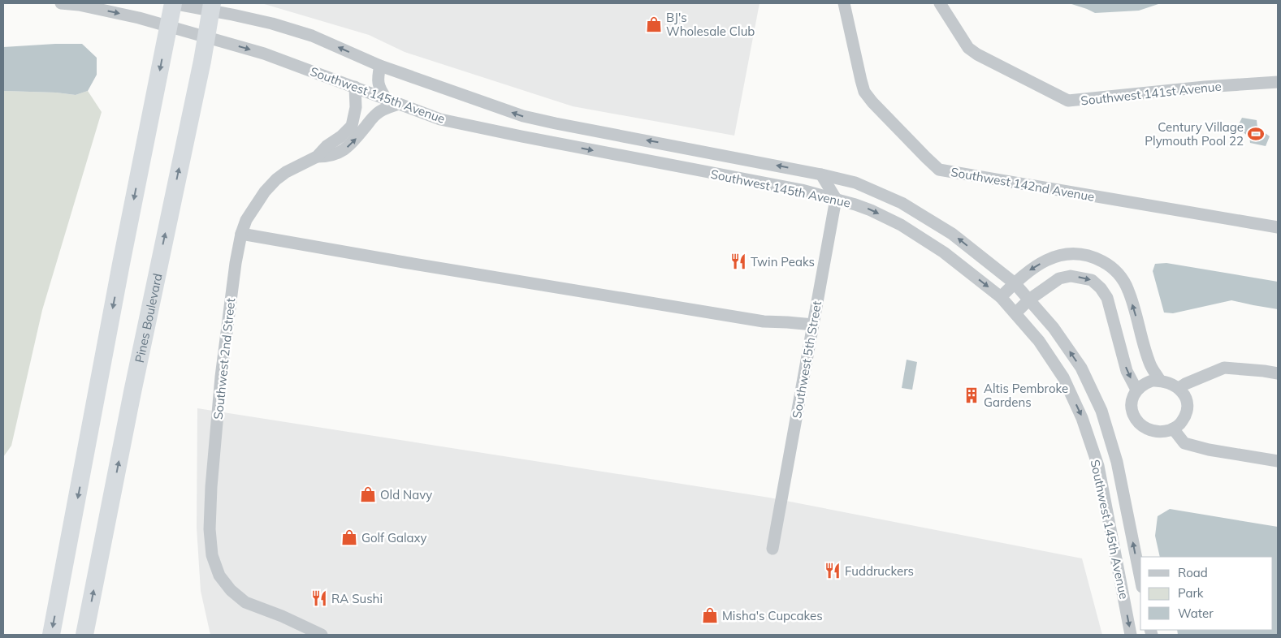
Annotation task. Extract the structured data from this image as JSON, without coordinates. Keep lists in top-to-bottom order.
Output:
{
  "streets": {
    "highway": ["Pines Boulevard"],
    "street": [
      "Southwest 141st Avenue",
      "Southwest 145th Avenue",
      "Southwest 142nd Avenue",
      "Southwest 2nd Street",
      "Southwest 5th Street"
    ]
  },
  "crossings": [
    ["Southwest 145th Avenue", "Pines Boulevard"],
    ["Southwest 145th Avenue", "Southwest 2nd Street"],
    ["Southwest 145th Avenue", "Southwest 5th Street"]
  ],
  "places": {
    "shop": [
      "BJ's Wholesale Club",
      "Old Navy",
      "Golf Galaxy",
      "Misha's Cupcakes"
    ],
    "sports": ["Century Village Plymouth Pool 22"],
    "restaurant": ["Twin Peaks", "Fuddruckers", "RA Sushi"],
    "building": ["Altis Pembroke Gardens"]
  },
  "legend": ["Road", "Park", "Water"]
}
